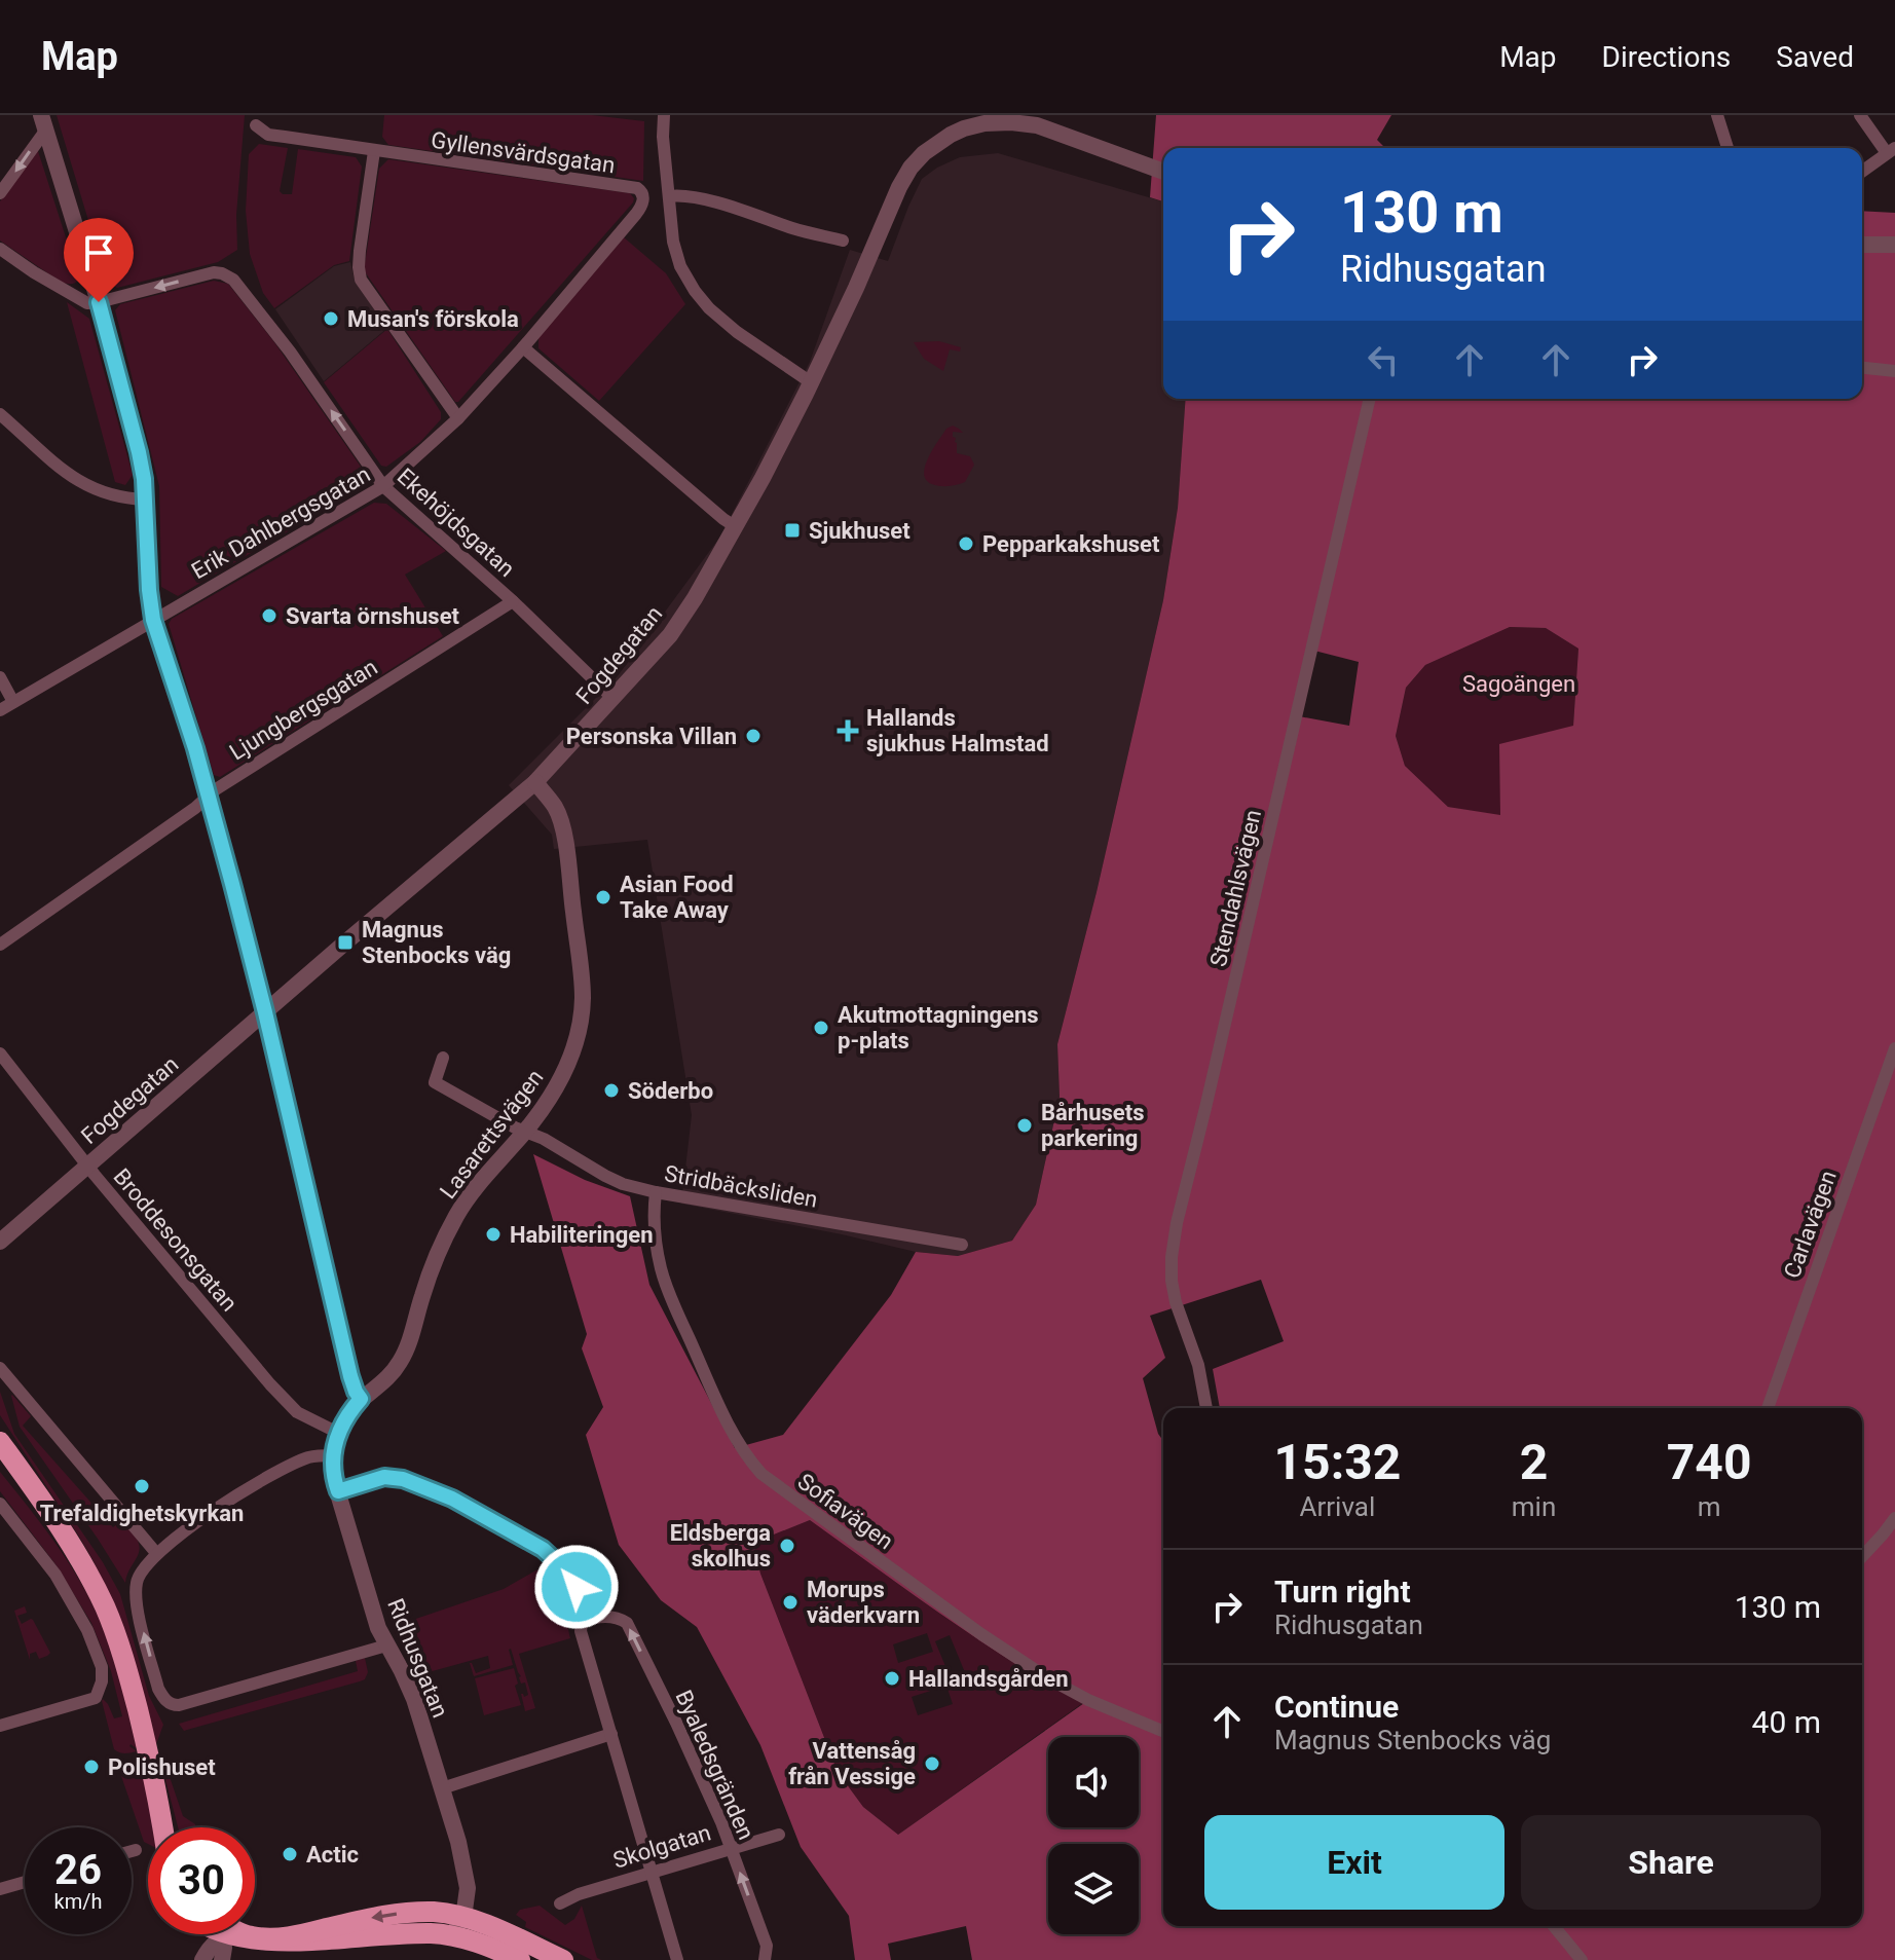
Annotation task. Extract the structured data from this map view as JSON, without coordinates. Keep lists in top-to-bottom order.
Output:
{
  "streets": {
    "street": [
      "Gyllensvärdsgatan",
      "Erik Dahlbergsgatan",
      "Ekehöjdsgatan",
      "Fogdegatan",
      "Ljungbergsgatan",
      "Stendahlsvägen",
      "Lasarettsvägen",
      "Stridbäcksliden",
      "Carlavägen",
      "Broddesonsgatan",
      "Sofiavägen",
      "Ridhusgatan",
      "Byaledsgränden",
      "Skolgatan"
    ]
  },
  "crossings": [
    ["Gyllensvärdsgatan", "Erik Dahlbergsgatan"],
    ["Erik Dahlbergsgatan", "Ekehöjdsgatan"],
    ["Ekehöjdsgatan", "Fogdegatan"],
    ["Ekehöjdsgatan", "Ljungbergsgatan"],
    ["Fogdegatan", "Lasarettsvägen"],
    ["Fogdegatan", "Broddesonsgatan"],
    ["Lasarettsvägen", "Stridbäcksliden"],
    ["Lasarettsvägen", "Ridhusgatan"],
    ["Stridbäcksliden", "Sofiavägen"],
    ["Broddesonsgatan", "Ridhusgatan"],
    ["Byaledsgränden", "Skolgatan"]
  ],
  "one_way": ["Ekehöjdsgatan"],
  "parks": ["Sagoängen"],
  "places": {
    "other": [
      "Musan's förskola",
      "Pepparkakshuset",
      "Svarta örnshuset",
      "Personska Villan",
      "Asian Food Take Away",
      "Akutmottagningens p-plats",
      "Söderbo",
      "Bårhusets parkering",
      "Habiliteringen",
      "Trefaldighetskyrkan",
      "Eldsberga skolhus",
      "Morups väderkvarn",
      "Hallandsgården",
      "Vattensåg från Vessige",
      "Polishuset",
      "Actic"
    ],
    "transit": ["Sjukhuset", "Magnus Stenbocks väg"],
    "health": ["Hallands sjukhus Halmstad"]
  },
  "page": {
    "header": "Map",
    "nav": ["Map", "Directions", "Saved"],
    "turn": ["130 m", "Ridhusgatan"],
    "eta": [
      "15:32",
      "Arrival",
      "2",
      "min",
      "740",
      "m"
    ],
    "list": [
      {
        "name": "Turn right",
        "note": "Ridhusgatan",
        "value": "130 m"
      },
      {
        "name": "Continue",
        "note": "Magnus Stenbocks väg",
        "value": "40 m"
      }
    ],
    "buttons": ["Exit", "Share"],
    "speed": "26 km/h",
    "limit": "30"
  }
}
